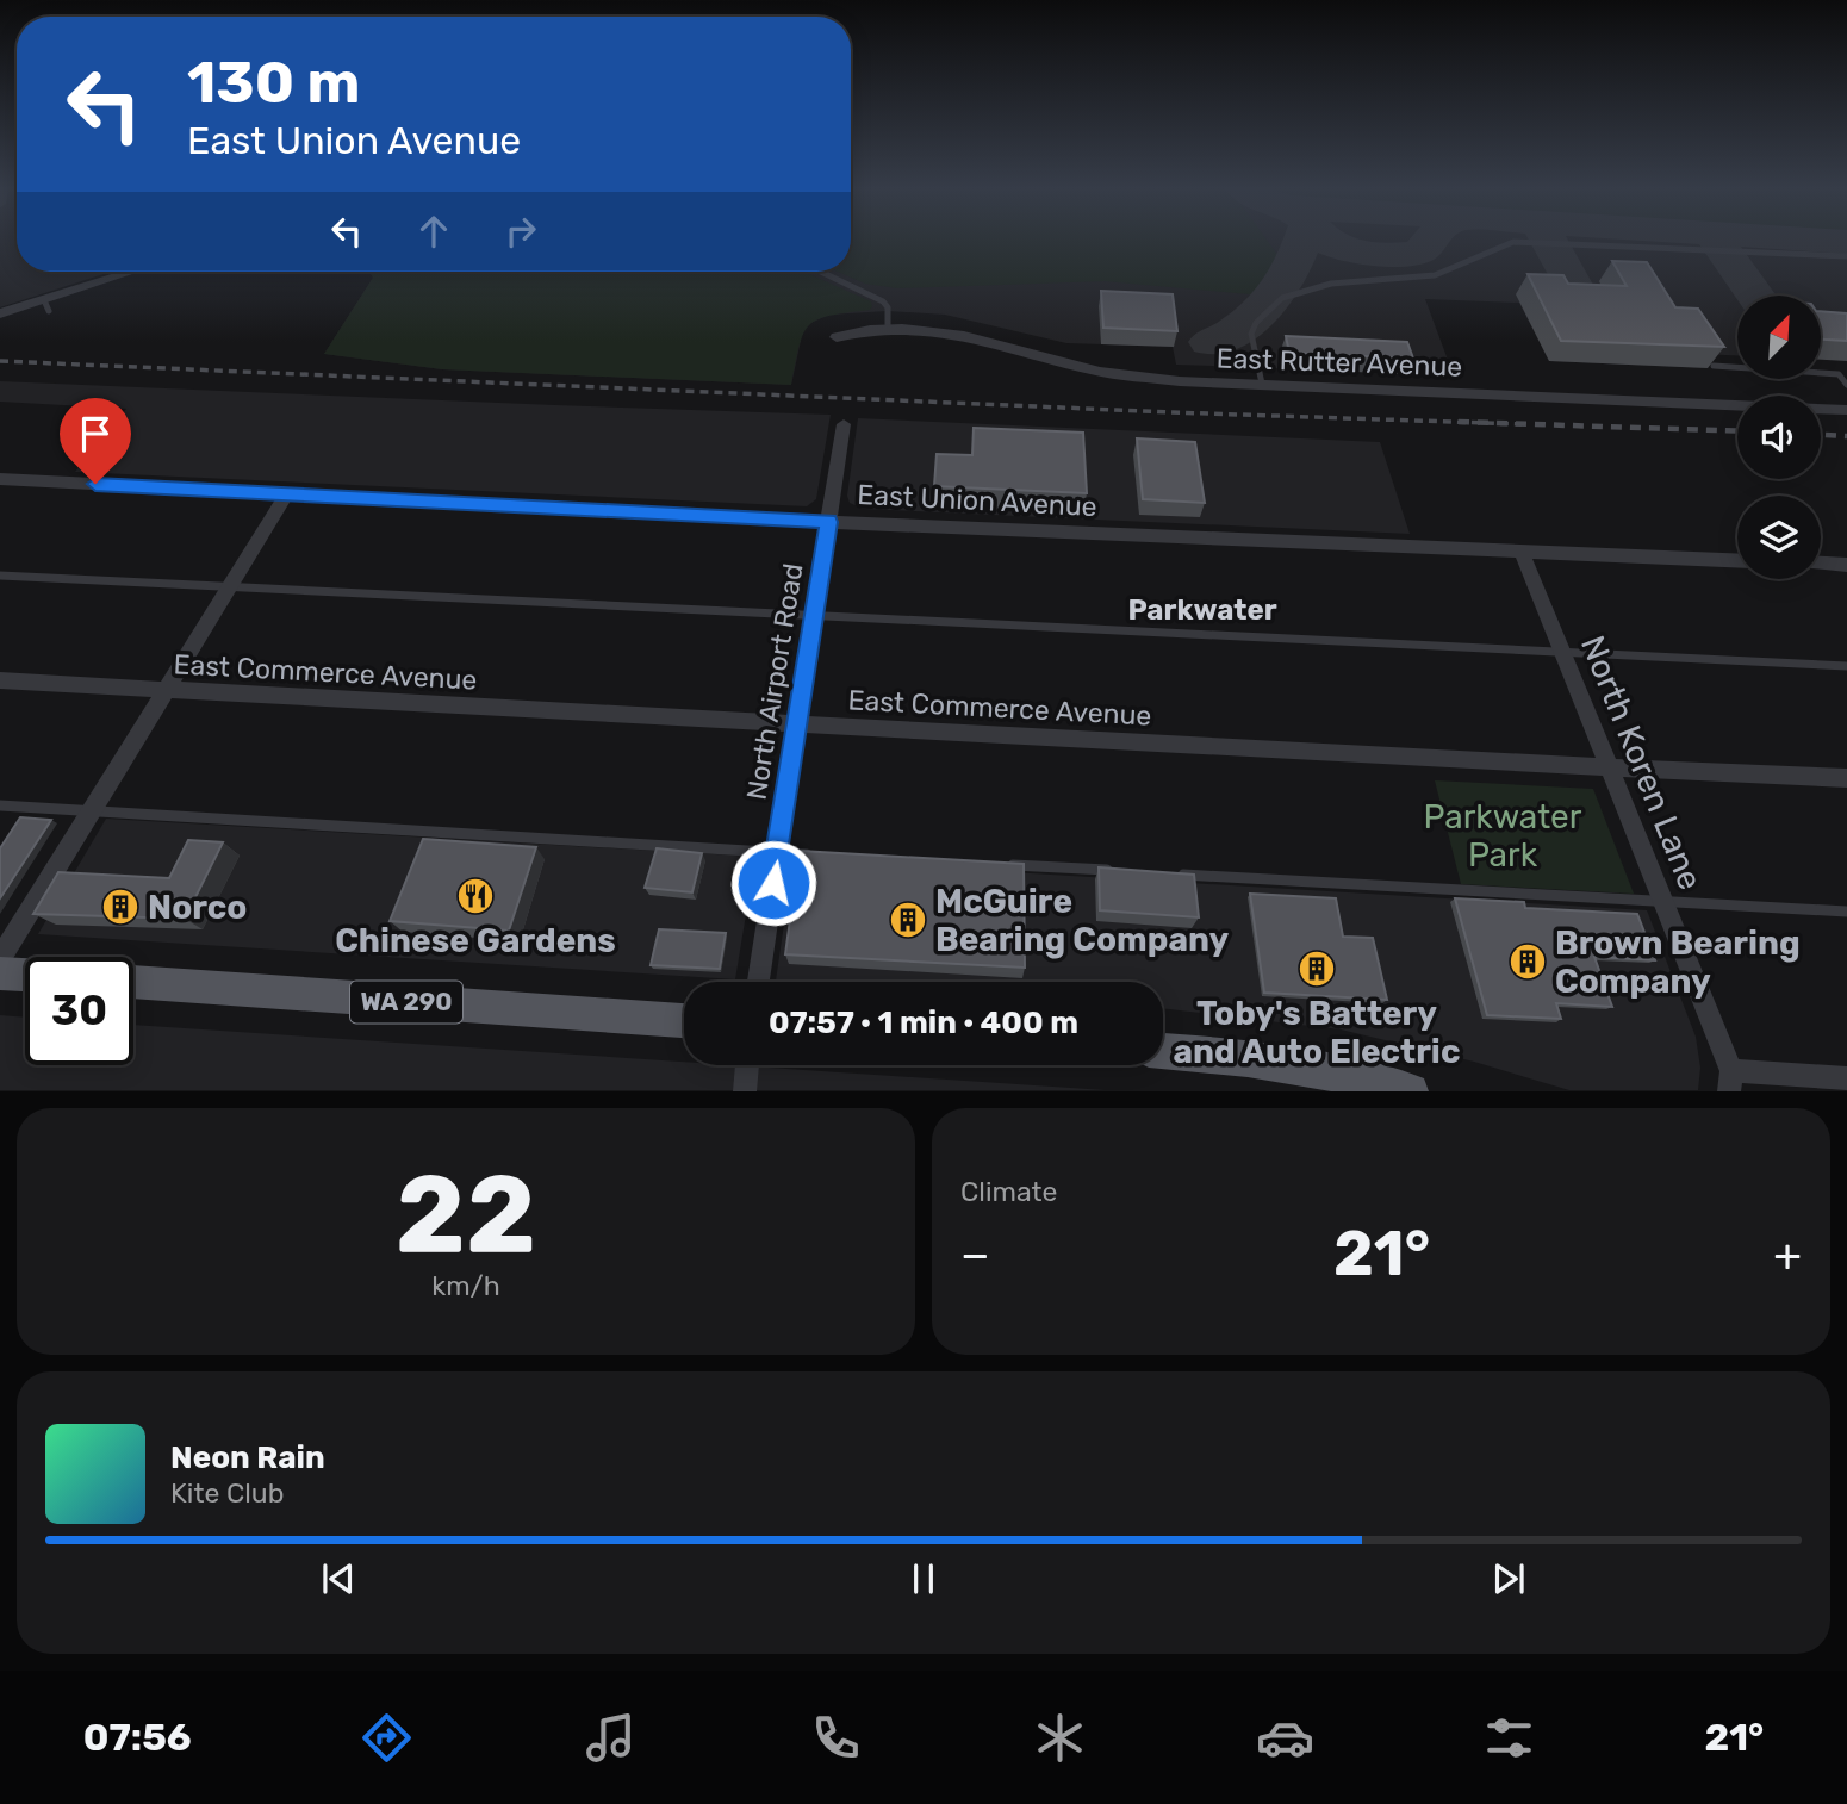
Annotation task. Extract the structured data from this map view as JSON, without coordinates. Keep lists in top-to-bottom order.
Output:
{
  "streets": {
    "main road": ["WA 290"],
    "street": [
      "East Rutter Avenue",
      "East Union Avenue",
      "East Commerce Avenue",
      "North Airport Road",
      "North Koren Lane"
    ]
  },
  "crossings": [
    ["East Union Avenue", "North Airport Road"],
    ["East Union Avenue", "North Koren Lane"],
    ["East Commerce Avenue", "North Airport Road"],
    ["East Commerce Avenue", "North Koren Lane"]
  ],
  "districts": ["Parkwater"],
  "parks": ["Parkwater Park"],
  "places": {
    "restaurant": ["Chinese Gardens"],
    "building": [
      "Norco",
      "McGuire Bearing Company",
      "Brown Bearing Company",
      "Toby's Battery and Auto Electric"
    ]
  },
  "north": "top right",
  "page": {
    "turn": ["130 m", "East Union Avenue"],
    "limit": "30",
    "trip": "07:57 · 1 min · 400 m",
    "tile": [
      ["22", "km/h"],
      "Climate"
    ],
    "heat": ["−", "21°", "+"],
    "song": ["Neon Rain", "Kite Club"],
    "tabs": ["07:56", "21°"]
  }
}
